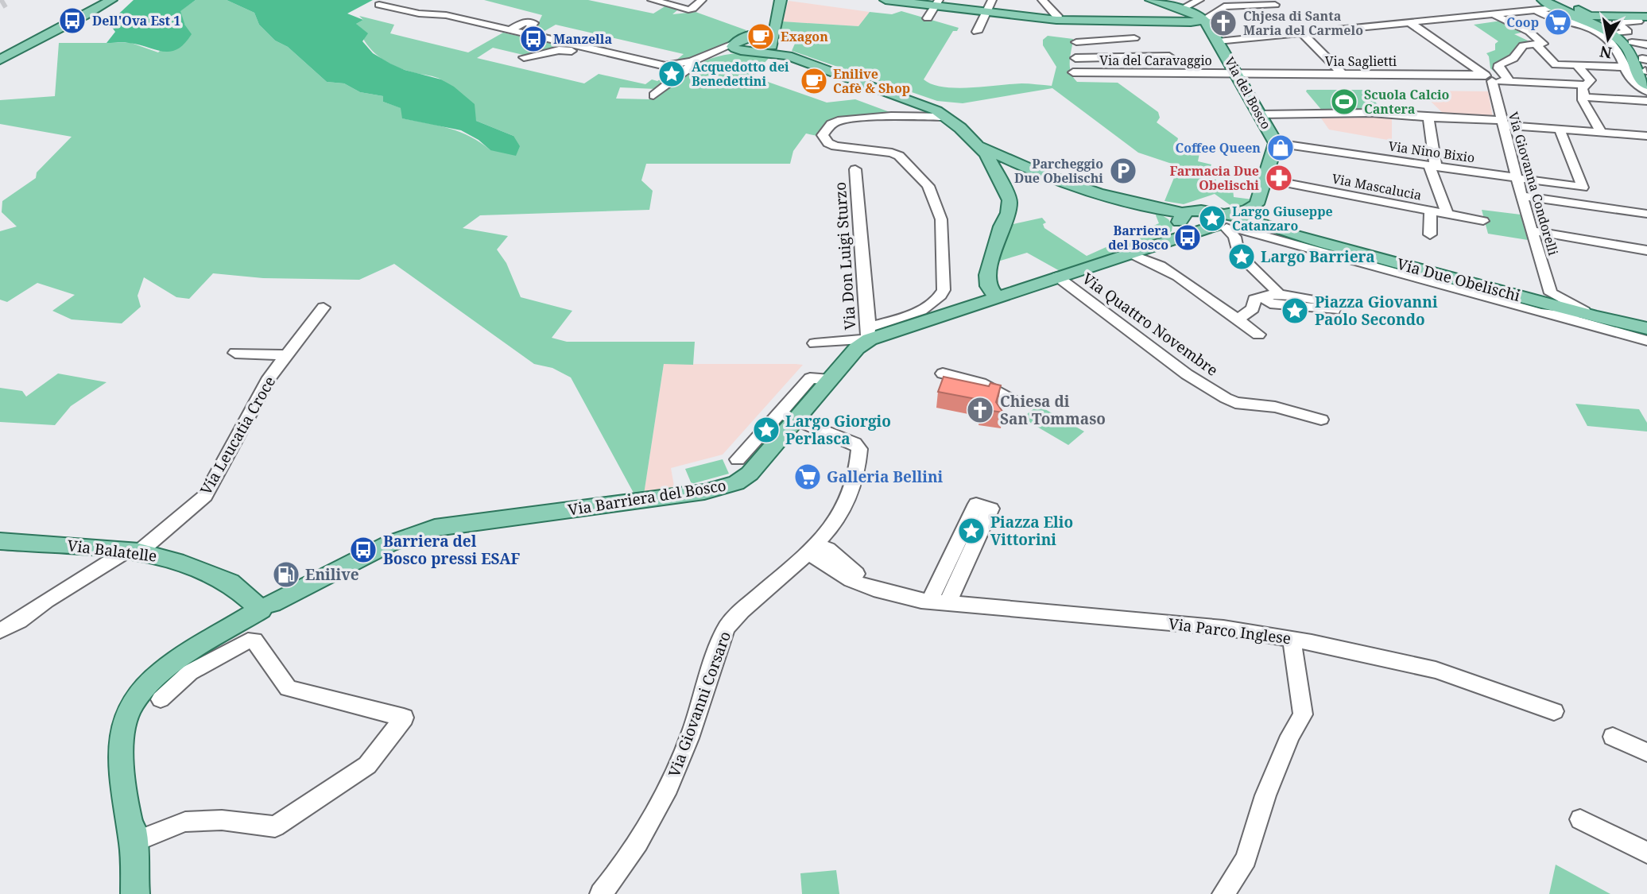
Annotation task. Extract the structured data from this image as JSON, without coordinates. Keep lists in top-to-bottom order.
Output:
{
  "streets": {
    "main road": [
      "Via del Bosco",
      "Via Due Obelischi",
      "Via Barriera del Bosco",
      "Via Balatelle"
    ],
    "street": [
      "Via del Caravaggio",
      "Via Saglietti",
      "Via Nino Bixio",
      "Via Giovanna Condorelli",
      "Via Mascalucia",
      "Via Don Luigi Sturzo",
      "Via Quattro Novembre",
      "Via Leucatia Croce",
      "Via Parco Inglese",
      "Via Giovanni Corsaro"
    ]
  },
  "crossings": [
    ["Via del Caravaggio", "Via Saglietti"],
    ["Via del Caravaggio", "Via del Bosco"],
    ["Via Saglietti", "Via del Bosco"],
    ["Via Saglietti", "Via Giovanna Condorelli"],
    ["Via del Bosco", "Via Nino Bixio"],
    ["Via del Bosco", "Via Mascalucia"],
    ["Via del Bosco", "Via Due Obelischi"],
    ["Via del Bosco", "Via Barriera del Bosco"],
    ["Via Nino Bixio", "Via Giovanna Condorelli"],
    ["Via Don Luigi Sturzo", "Via Barriera del Bosco"],
    ["Via Due Obelischi", "Via Barriera del Bosco"],
    ["Via Quattro Novembre", "Via Barriera del Bosco"],
    ["Via Leucatia Croce", "Via Balatelle"],
    ["Via Barriera del Bosco", "Via Balatelle"],
    ["Via Barriera del Bosco", "Via Giovanni Corsaro"],
    ["Via Parco Inglese", "Via Giovanni Corsaro"]
  ],
  "places": {
    "bus stop": [
      "Dell'Ova Est 1",
      "Manzella",
      "Barriera del Bosco",
      "Barriera del Bosco pressi ESAF"
    ],
    "supermarket": ["Coop", "Galleria Bellini"],
    "church": ["Chjesa di Santa Maria del Carmelo", "Chiesa di San Tommaso"],
    "cafe": ["Exagon", "Enilive Cafè & Shop"],
    "place": [
      "Acquedotto dei Benedettini",
      "Largo Giuseppe Catanzaro",
      "Largo Barriera",
      "Piazza Giovanni Paolo Secondo",
      "Largo Giorgio Perlasca",
      "Piazza Elio Vittorini"
    ],
    "sports": ["Scuola Calcio Cantera"],
    "shop": ["Coffee Queen"],
    "parking": ["Parcheggio Due Obelischi"],
    "pharmacy": ["Farmacia Due Obelischi"],
    "fuel station": ["Enilive"]
  },
  "north": "bottom"
}
